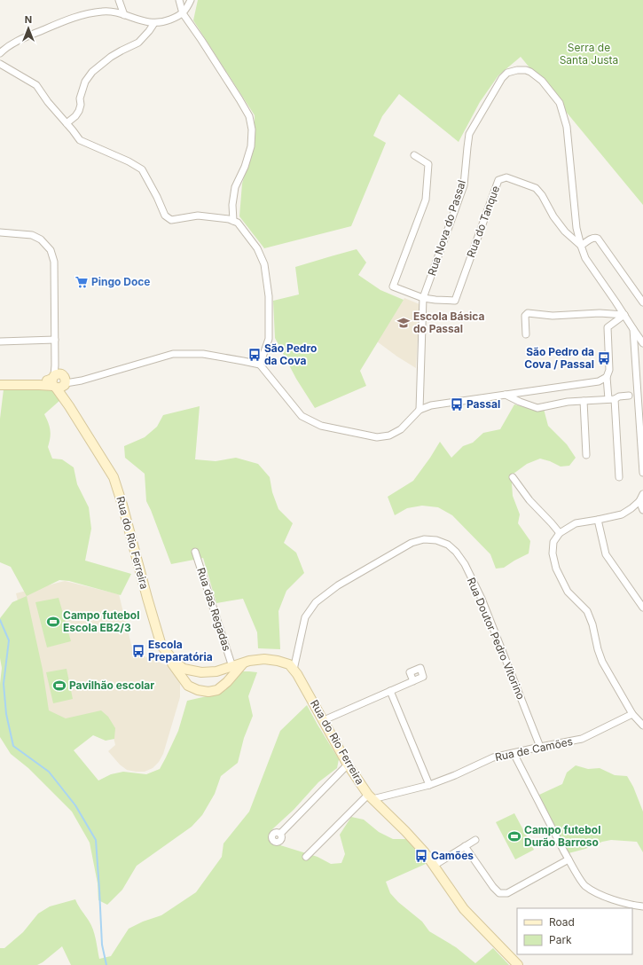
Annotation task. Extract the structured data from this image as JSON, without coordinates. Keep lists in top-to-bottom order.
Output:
{
  "streets": {
    "street": [
      "Rua do Tanque",
      "Rua Nova do Passal",
      "Rua do Rio Ferreira",
      "Rua das Regadas",
      "Rua Doutor Pedro Vitorino",
      "Rua de Camões"
    ]
  },
  "crossings": [
    ["Rua do Tanque", "Rua Nova do Passal"],
    ["Rua do Rio Ferreira", "Rua das Regadas"],
    ["Rua do Rio Ferreira", "Rua Doutor Pedro Vitorino"],
    ["Rua do Rio Ferreira", "Rua de Camões"],
    ["Rua Doutor Pedro Vitorino", "Rua de Camões"]
  ],
  "parks": ["Serra de Santa Justa"],
  "places": {
    "supermarket": ["Pingo Doce"],
    "school or university": ["Escola Básica do Passal"],
    "bus stop": [
      "São Pedro da Cova",
      "São Pedro da Cova / Passal",
      "Passal",
      "Escola Preparatória",
      "Camões"
    ],
    "sports": ["Campo futebol Escola EB2/3", "Pavilhão escolar", "Campo futebol Durão Barroso"]
  },
  "legend": ["Road", "Park"],
  "north": "top"
}
